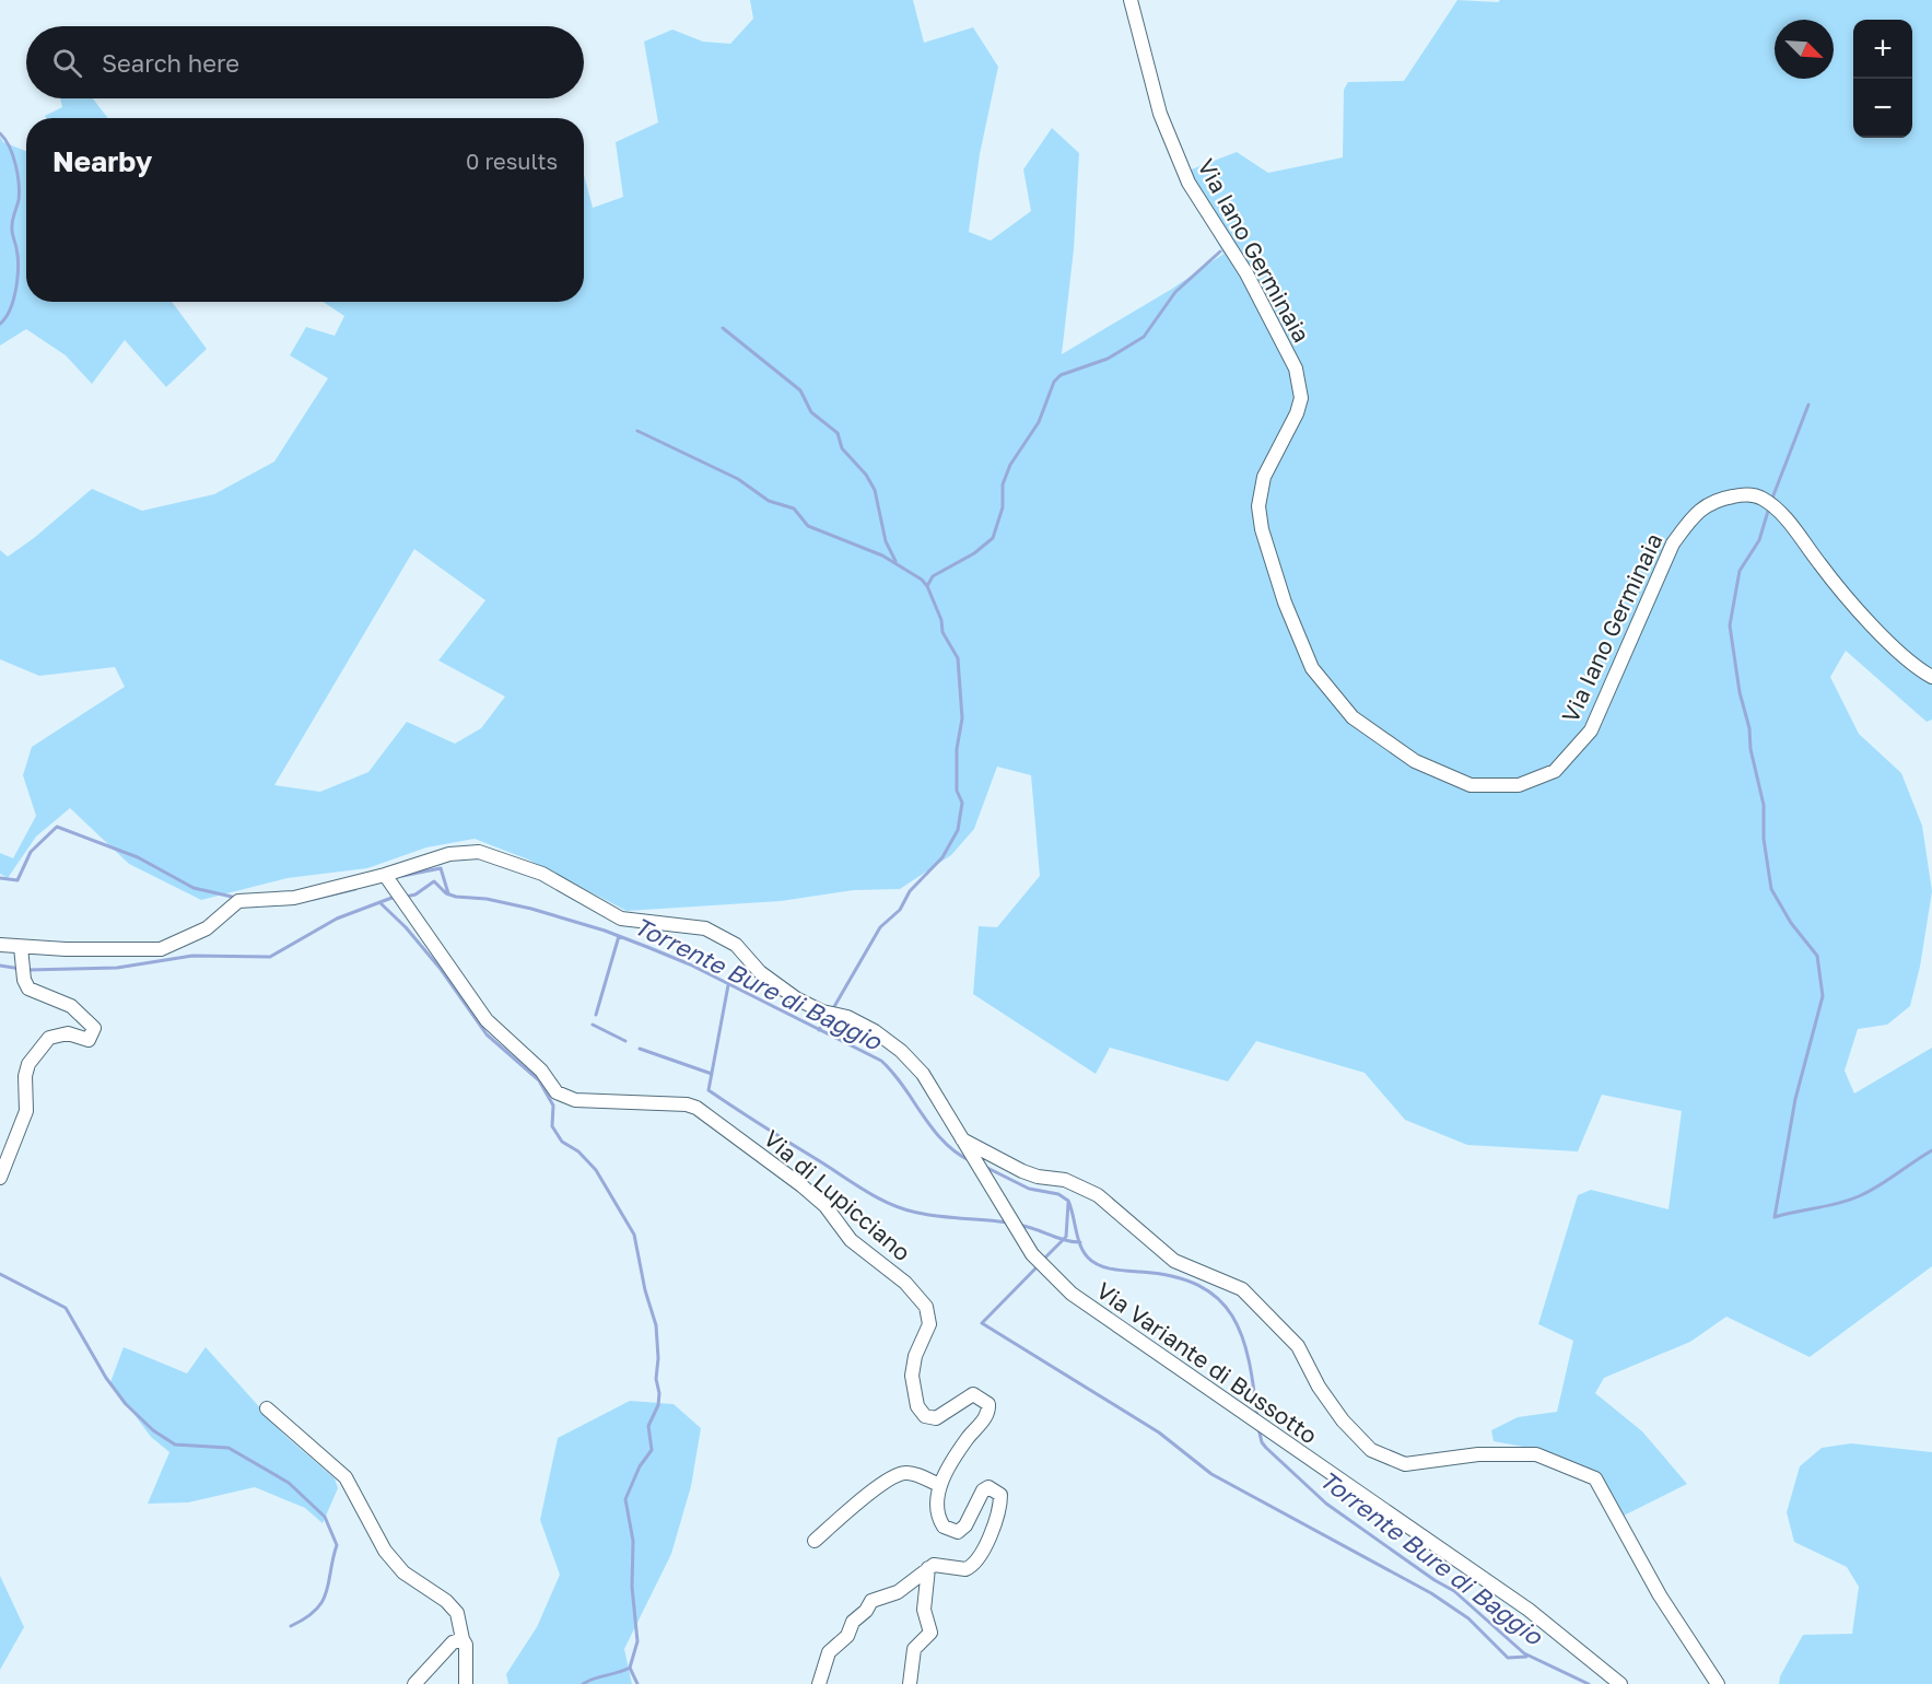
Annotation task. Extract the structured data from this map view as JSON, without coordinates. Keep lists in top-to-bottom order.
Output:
{
  "streets": {
    "street": ["Via Iano Germinaia", "Via di Lupicciano", "Via Variante di Bussotto"]
  },
  "crossings": [
    ["Via di Lupicciano", "Via Variante di Bussotto"]
  ],
  "water": ["Torrente Bure di Baggio"],
  "north": "bottom right",
  "page": {
    "map_buttons": ["+", "−"],
    "search": "Search here",
    "heading": ["Nearby", "0 results"]
  }
}
